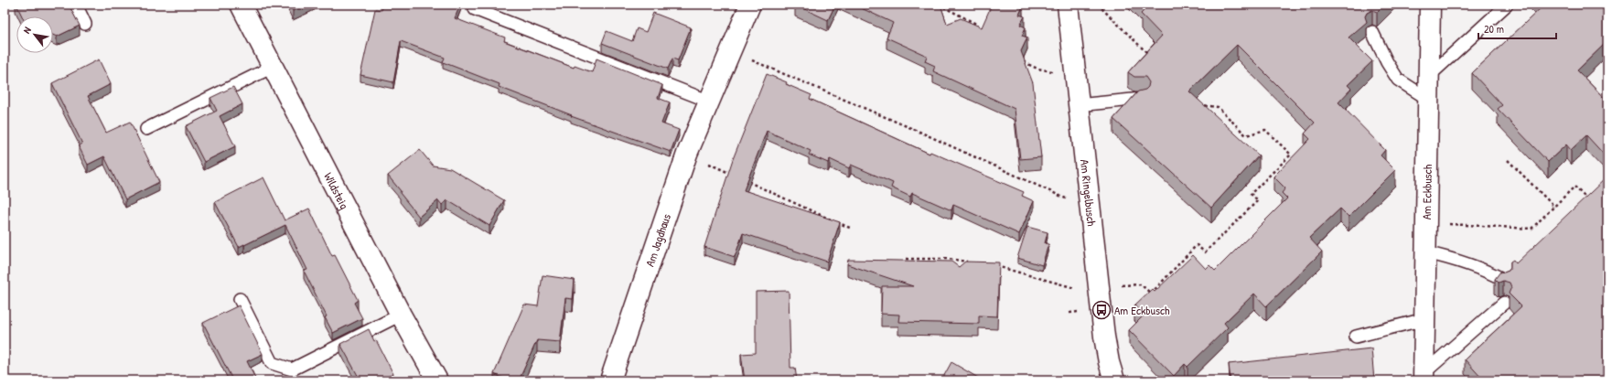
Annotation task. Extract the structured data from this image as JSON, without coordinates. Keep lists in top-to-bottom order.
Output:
{
  "streets": {
    "street": [
      "Wildsteig",
      "Am Ringelbusch",
      "Am Eckbusch",
      "Am Jagdhaus"
    ]
  },
  "places": {
    "bus stop": ["Am Eckbusch"]
  },
  "scale_bar": "20 m",
  "north": "top left"
}
